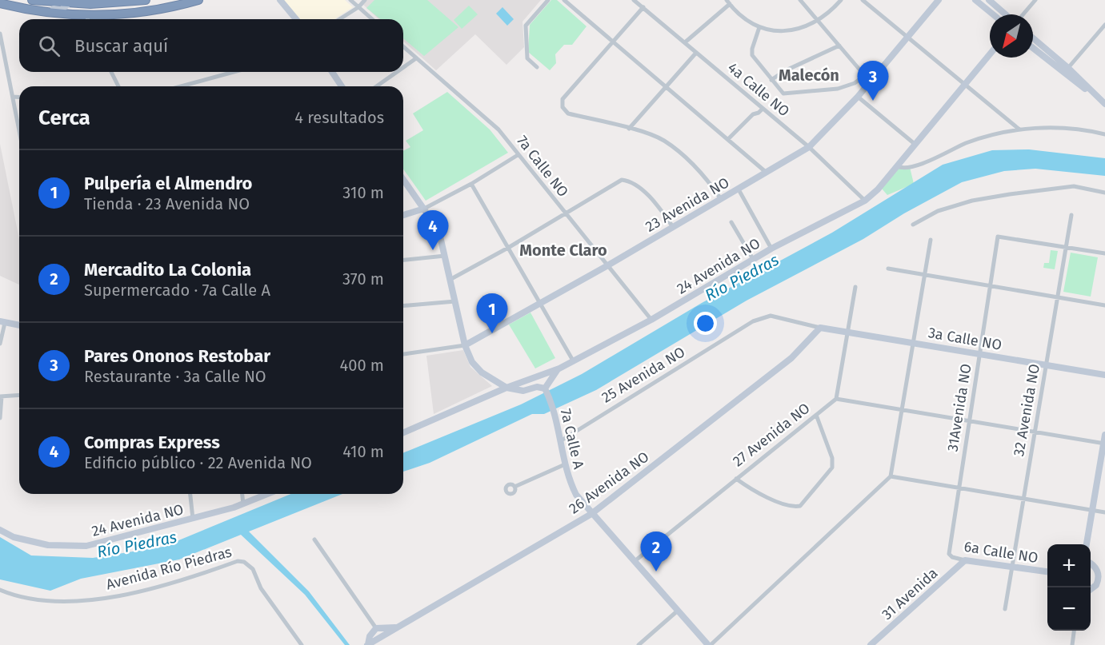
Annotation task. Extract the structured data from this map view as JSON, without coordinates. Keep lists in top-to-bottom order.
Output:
{
  "streets": {
    "street": [
      "4a Calle NO",
      "7a Calle NO",
      "23 Avenida NO",
      "24 Avenida NO",
      "3a Calle NO",
      "25 Avenida NO",
      "31Avenida NO",
      "32 Avenida NO",
      "27 Avenida NO",
      "7a Calle A",
      "26 Avenida NO",
      "6a Calle NO",
      "Avenida Río Piedras",
      "31 Avenida"
    ]
  },
  "crossings": [
    ["4a Calle NO", "23 Avenida NO"],
    ["4a Calle NO", "24 Avenida NO"],
    ["7a Calle NO", "23 Avenida NO"],
    ["7a Calle NO", "24 Avenida NO"],
    ["3a Calle NO", "25 Avenida NO"],
    ["3a Calle NO", "31Avenida NO"],
    ["3a Calle NO", "32 Avenida NO"],
    ["3a Calle NO", "26 Avenida NO"],
    ["25 Avenida NO", "7a Calle A"],
    ["25 Avenida NO", "26 Avenida NO"],
    ["31Avenida NO", "32 Avenida NO"],
    ["31Avenida NO", "6a Calle NO"],
    ["32 Avenida NO", "6a Calle NO"],
    ["27 Avenida NO", "7a Calle A"],
    ["7a Calle A", "26 Avenida NO"],
    ["6a Calle NO", "31 Avenida"]
  ],
  "districts": ["Malecón", "Monte Claro"],
  "water": ["Río Piedras"],
  "north": "bottom left",
  "page": {
    "search": "Buscar aquí",
    "pins": [
      "3",
      "4",
      "1",
      "2"
    ],
    "heading": ["Cerca", "4 resultados"],
    "list": [
      {
        "mark": "1",
        "name": "Pulpería el Almendro",
        "note": "Tienda · 23 Avenida NO",
        "value": "310 m"
      },
      {
        "mark": "2",
        "name": "Mercadito La Colonia",
        "note": "Supermercado · 7a Calle A",
        "value": "370 m"
      },
      {
        "mark": "3",
        "name": "Pares Ononos Restobar",
        "note": "Restaurante · 3a Calle NO",
        "value": "400 m"
      },
      {
        "mark": "4",
        "name": "Compras Express",
        "note": "Edificio público · 22 Avenida NO",
        "value": "410 m"
      }
    ],
    "map_buttons": ["+", "−"]
  }
}
